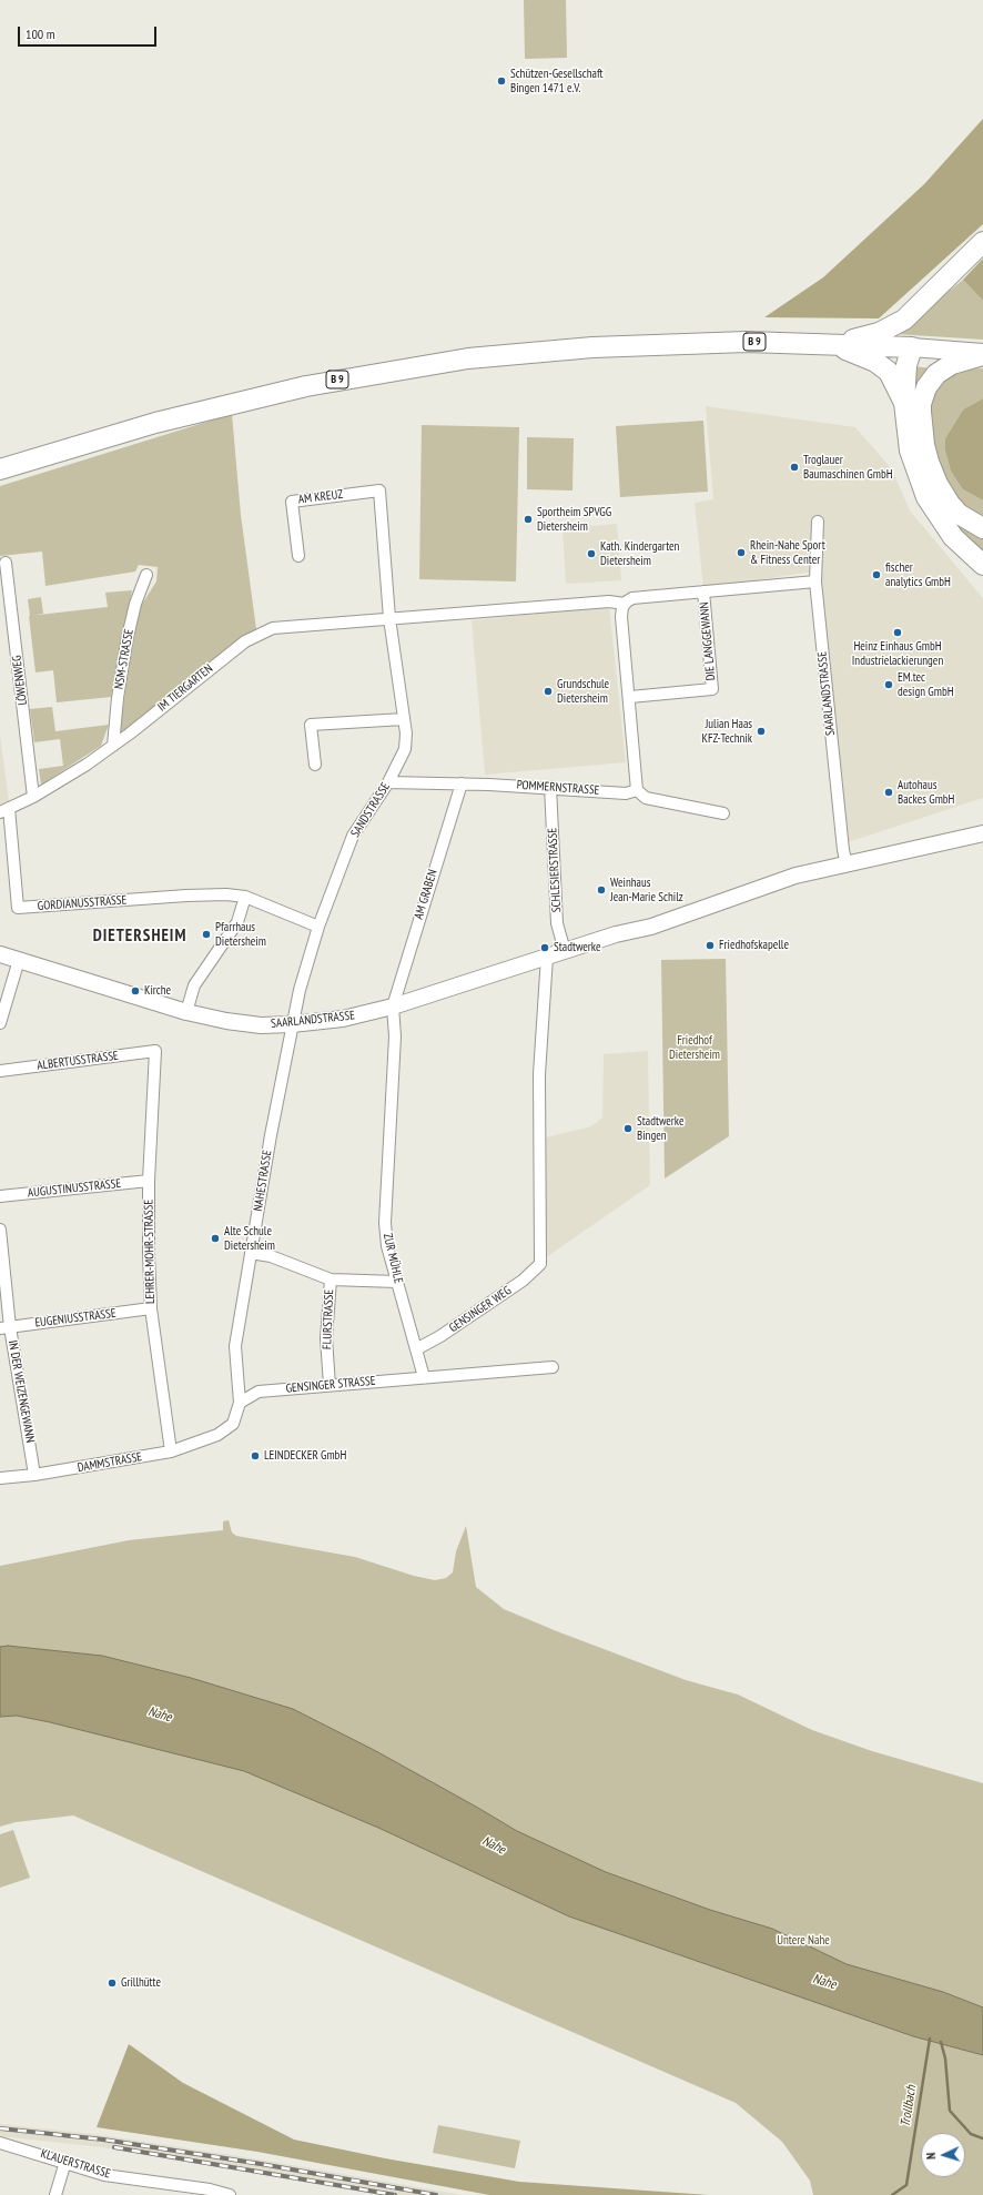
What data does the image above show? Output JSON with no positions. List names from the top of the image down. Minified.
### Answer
{"streets":{"highway":["B 9"],"main road":["SAARLANDSTRASSE"],"street":["AM KREUZ","DIE LANGGEWANN","NSM-STRASSE","LÖWENWEG","IM TIERGARTEN","POMMERNSTRASSE","SANDSTRASSE","SCHLESIERSTRASSE","AM GRABEN","GORDIANUSSTRASSE","ALBERTUSSTRASSE","NAHESTRASSE","AUGUSTINUSSTRASSE","LEHRER-MOHR-STRASSE","ZUR MÜHLE","GENSINGER WEG","EUGENIUSSTRASSE","FLURSTRASSE","GENSINGER STRASSE","IN DER WEIZENGEWANN","DAMMSTRASSE","KLAUERSTRASSE"]},"crossings":[["AM KREUZ","SANDSTRASSE"],["DIE LANGGEWANN","SAARLANDSTRASSE"],["NSM-STRASSE","IM TIERGARTEN"],["LÖWENWEG","IM TIERGARTEN"],["IM TIERGARTEN","SANDSTRASSE"],["IM TIERGARTEN","GORDIANUSSTRASSE"],["SAARLANDSTRASSE","SANDSTRASSE"],["SAARLANDSTRASSE","SCHLESIERSTRASSE"],["SAARLANDSTRASSE","AM GRABEN"],["SAARLANDSTRASSE","NAHESTRASSE"],["SAARLANDSTRASSE","ZUR MÜHLE"],["SAARLANDSTRASSE","GENSINGER WEG"],["POMMERNSTRASSE","SANDSTRASSE"],["POMMERNSTRASSE","SCHLESIERSTRASSE"],["POMMERNSTRASSE","AM GRABEN"],["SANDSTRASSE","GORDIANUSSTRASSE"],["SANDSTRASSE","NAHESTRASSE"],["AM GRABEN","ZUR MÜHLE"],["ALBERTUSSTRASSE","LEHRER-MOHR-STRASSE"],["NAHESTRASSE","FLURSTRASSE"],["NAHESTRASSE","GENSINGER STRASSE"],["NAHESTRASSE","DAMMSTRASSE"],["AUGUSTINUSSTRASSE","LEHRER-MOHR-STRASSE"],["LEHRER-MOHR-STRASSE","EUGENIUSSTRASSE"],["LEHRER-MOHR-STRASSE","DAMMSTRASSE"],["ZUR MÜHLE","GENSINGER WEG"],["ZUR MÜHLE","FLURSTRASSE"],["ZUR MÜHLE","GENSINGER STRASSE"],["EUGENIUSSTRASSE","IN DER WEIZENGEWANN"],["FLURSTRASSE","GENSINGER STRASSE"],["IN DER WEIZENGEWANN","DAMMSTRASSE"]],"districts":["DIETERSHEIM"],"water":["Nahe","Trollbach"],"parks":["Friedhof Dietersheim","Untere Nahe"],"places":["Schützen-Gesellschaft Bingen 1471 e.V.","Troglauer Baumaschinen GmbH","Sportheim SPVGG Dietersheim","Rhein-Nahe Sport & Fitness Center","Kath. Kindergarten Dietersheim","fischer analytics GmbH","Heinz Einhaus GmbH Industrielackierungen","EM.tec design GmbH","Grundschule Dietersheim","Julian Haas KFZ-Technik","Autohaus Backes GmbH","Weinhaus Jean-Marie Schilz","Pfarrhaus Dietersheim","Friedhofskapelle","Stadtwerke","Kirche","Stadtwerke Bingen","Alte Schule Dietersheim","LEINDECKER GmbH","Grillhütte"],"scale_bar":"100 m","north":"left"}
